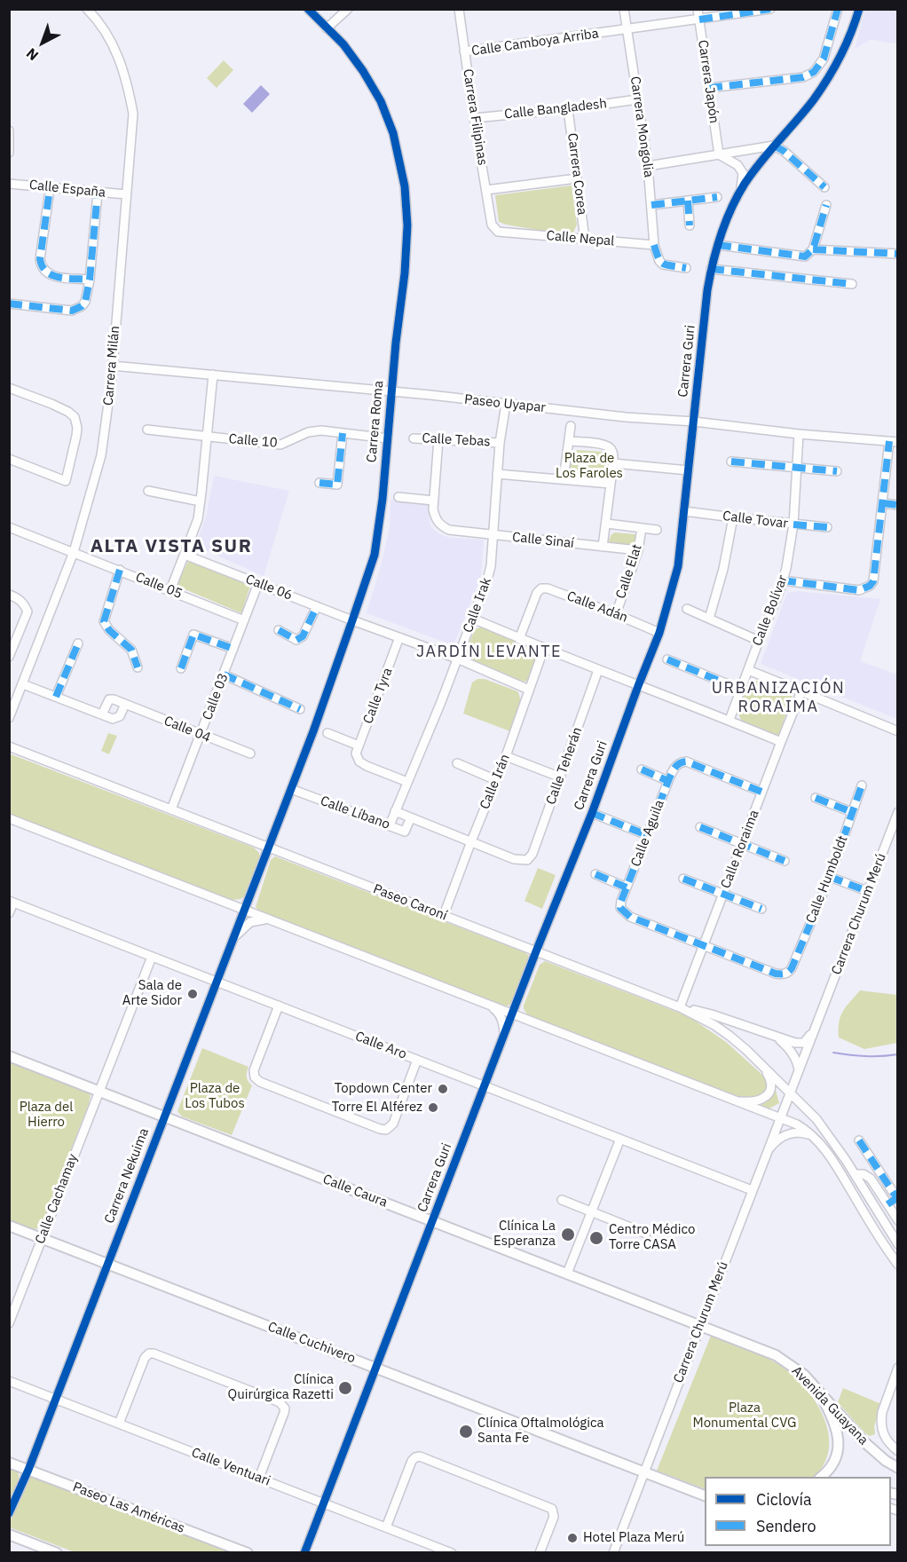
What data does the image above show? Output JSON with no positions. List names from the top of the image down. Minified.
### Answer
{"streets":{"main road":["Calle Caura","Calle Cuchivero","Avenida Guayana","Paseo Las Américas"],"street":["Calle Camboya Arriba","Carrera Japón","Calle Bangladesh","Carrera Filipinas","Carrera Mongolia","Carrera Corea","Calle España","Calle Nepal","Carrera Guri","Carrera Milán","Paseo Uyapar","Carrera Roma","Calle Tebas","Calle 10","Calle Tovar","Calle Sinaí","Calle Elat","Calle 05","Calle 06","Calle Irak","Calle Adán","Calle Bolívar","Calle Tyra","Calle 03","Calle 04","Calle Teherán","Calle Irán","Calle Líbano","Calle Aguila","Calle Roraima","Calle Humboldt","Paseo Caroní","Carrera Churum Merú","Calle Aro","Carrera Nekuima","Calle Cachamay","Calle Ventuari"]},"crossings":[["Calle Camboya Arriba","Carrera Japón"],["Calle Camboya Arriba","Carrera Filipinas"],["Calle Camboya Arriba","Carrera Mongolia"],["Calle Bangladesh","Carrera Filipinas"],["Calle Bangladesh","Carrera Mongolia"],["Calle Bangladesh","Carrera Corea"],["Carrera Filipinas","Calle Nepal"],["Carrera Mongolia","Calle Nepal"],["Carrera Corea","Calle Nepal"],["Calle España","Carrera Milán"],["Carrera Guri","Paseo Uyapar"],["Carrera Guri","Calle Tovar"],["Carrera Guri","Calle Adán"],["Carrera Guri","Paseo Caroní"],["Carrera Guri","Calle Aro"],["Carrera Guri","Calle Caura"],["Carrera Guri","Calle Cuchivero"],["Carrera Guri","Calle Ventuari"],["Carrera Milán","Paseo Uyapar"],["Carrera Milán","Calle 05"],["Paseo Uyapar","Carrera Roma"],["Paseo Uyapar","Calle Irak"],["Paseo Uyapar","Calle Bolívar"],["Carrera Roma","Calle 10"],["Carrera Roma","Calle 06"],["Carrera Roma","Calle Líbano"],["Carrera Roma","Paseo Caroní"],["Carrera Roma","Carrera Nekuima"],["Calle Tebas","Calle Irak"],["Calle Tovar","Calle Bolívar"],["Calle Sinaí","Calle Elat"],["Calle Sinaí","Calle Irak"],["Calle Elat","Calle Adán"],["Calle 05","Calle 03"],["Calle 06","Calle Irak"],["Calle 06","Calle Tyra"],["Calle 06","Calle 03"],["Calle 06","Calle Irán"],["Calle Irak","Calle Líbano"],["Calle 03","Calle 04"],["Calle 03","Paseo Caroní"],["Calle Teherán","Calle Líbano"],["Calle Irán","Calle Líbano"],["Calle Irán","Paseo Caroní"],["Calle Aguila","Calle Roraima"],["Calle Aguila","Calle Humboldt"],["Calle Roraima","Calle Humboldt"],["Calle Roraima","Paseo Caroní"],["Paseo Caroní","Carrera Churum Merú"],["Paseo Caroní","Carrera Nekuima"],["Carrera Churum Merú","Calle Aro"],["Carrera Churum Merú","Calle Caura"],["Carrera Churum Merú","Calle Cuchivero"],["Carrera Churum Merú","Avenida Guayana"],["Calle Aro","Carrera Nekuima"],["Calle Aro","Calle Cachamay"],["Carrera Nekuima","Calle Caura"],["Carrera Nekuima","Calle Cuchivero"],["Carrera Nekuima","Calle Ventuari"],["Carrera Nekuima","Paseo Las Américas"],["Calle Caura","Calle Cachamay"],["Calle Caura","Avenida Guayana"],["Calle Cachamay","Calle Cuchivero"]],"districts":["ALTA VISTA SUR","JARDÍN LEVANTE","URBANIZACIÓN RORAIMA"],"parks":["Plaza de Los Faroles","Plaza de Los Tubos","Plaza del Hierro","Plaza Monumental CVG"],"places":["Sala de Arte Sidor","Topdown Center","Torre El Alférez","Clínica La Esperanza","Centro Médico Torre CASA","Clínica Quirúrgica Razetti","Clínica Oftalmológica Santa Fe","Hotel Plaza Merú"],"legend":["Ciclovía","Sendero"],"north":"bottom left"}
